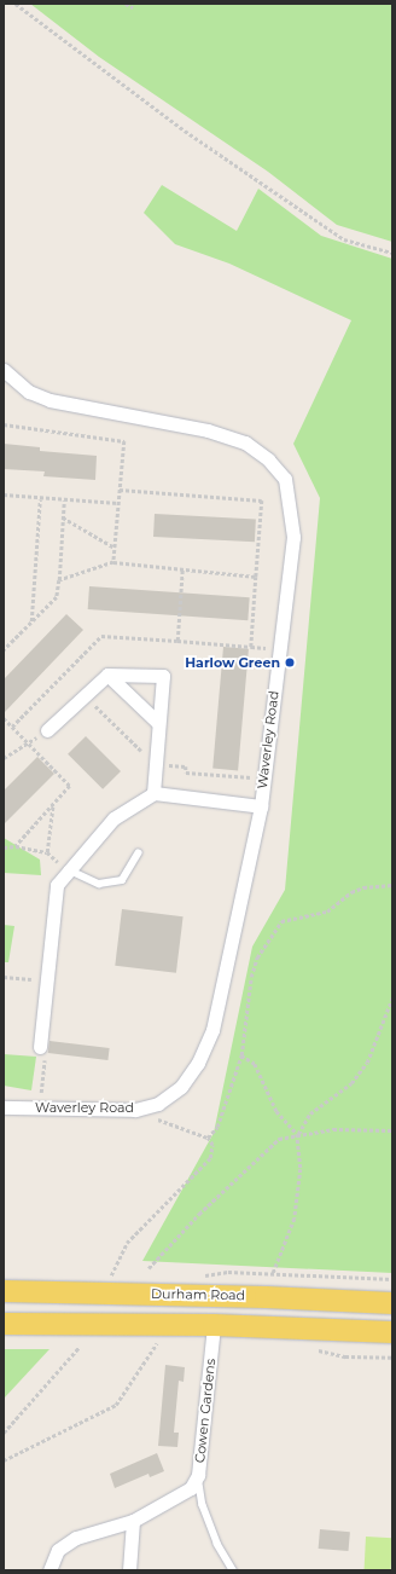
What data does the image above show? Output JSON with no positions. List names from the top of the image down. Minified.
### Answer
{"streets":{"main road":["Durham Road"],"street":["Waverley Road","Cowen Gardens"]},"places":["Harlow Green"]}
